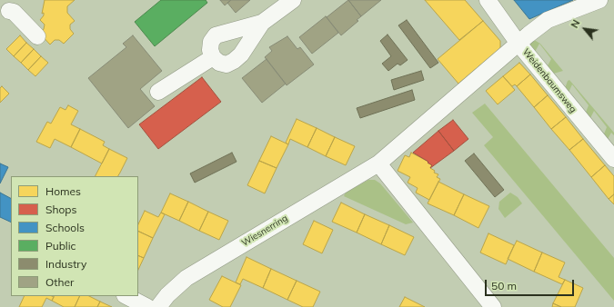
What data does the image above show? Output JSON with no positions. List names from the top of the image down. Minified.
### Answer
{"streets":{"street":["Weidenbaumsweg","Wiesnerring"]},"crossings":[["Weidenbaumsweg","Wiesnerring"]],"legend":["Homes","Shops","Schools","Public","Industry","Other"],"scale_bar":"50 m","north":"top left"}
